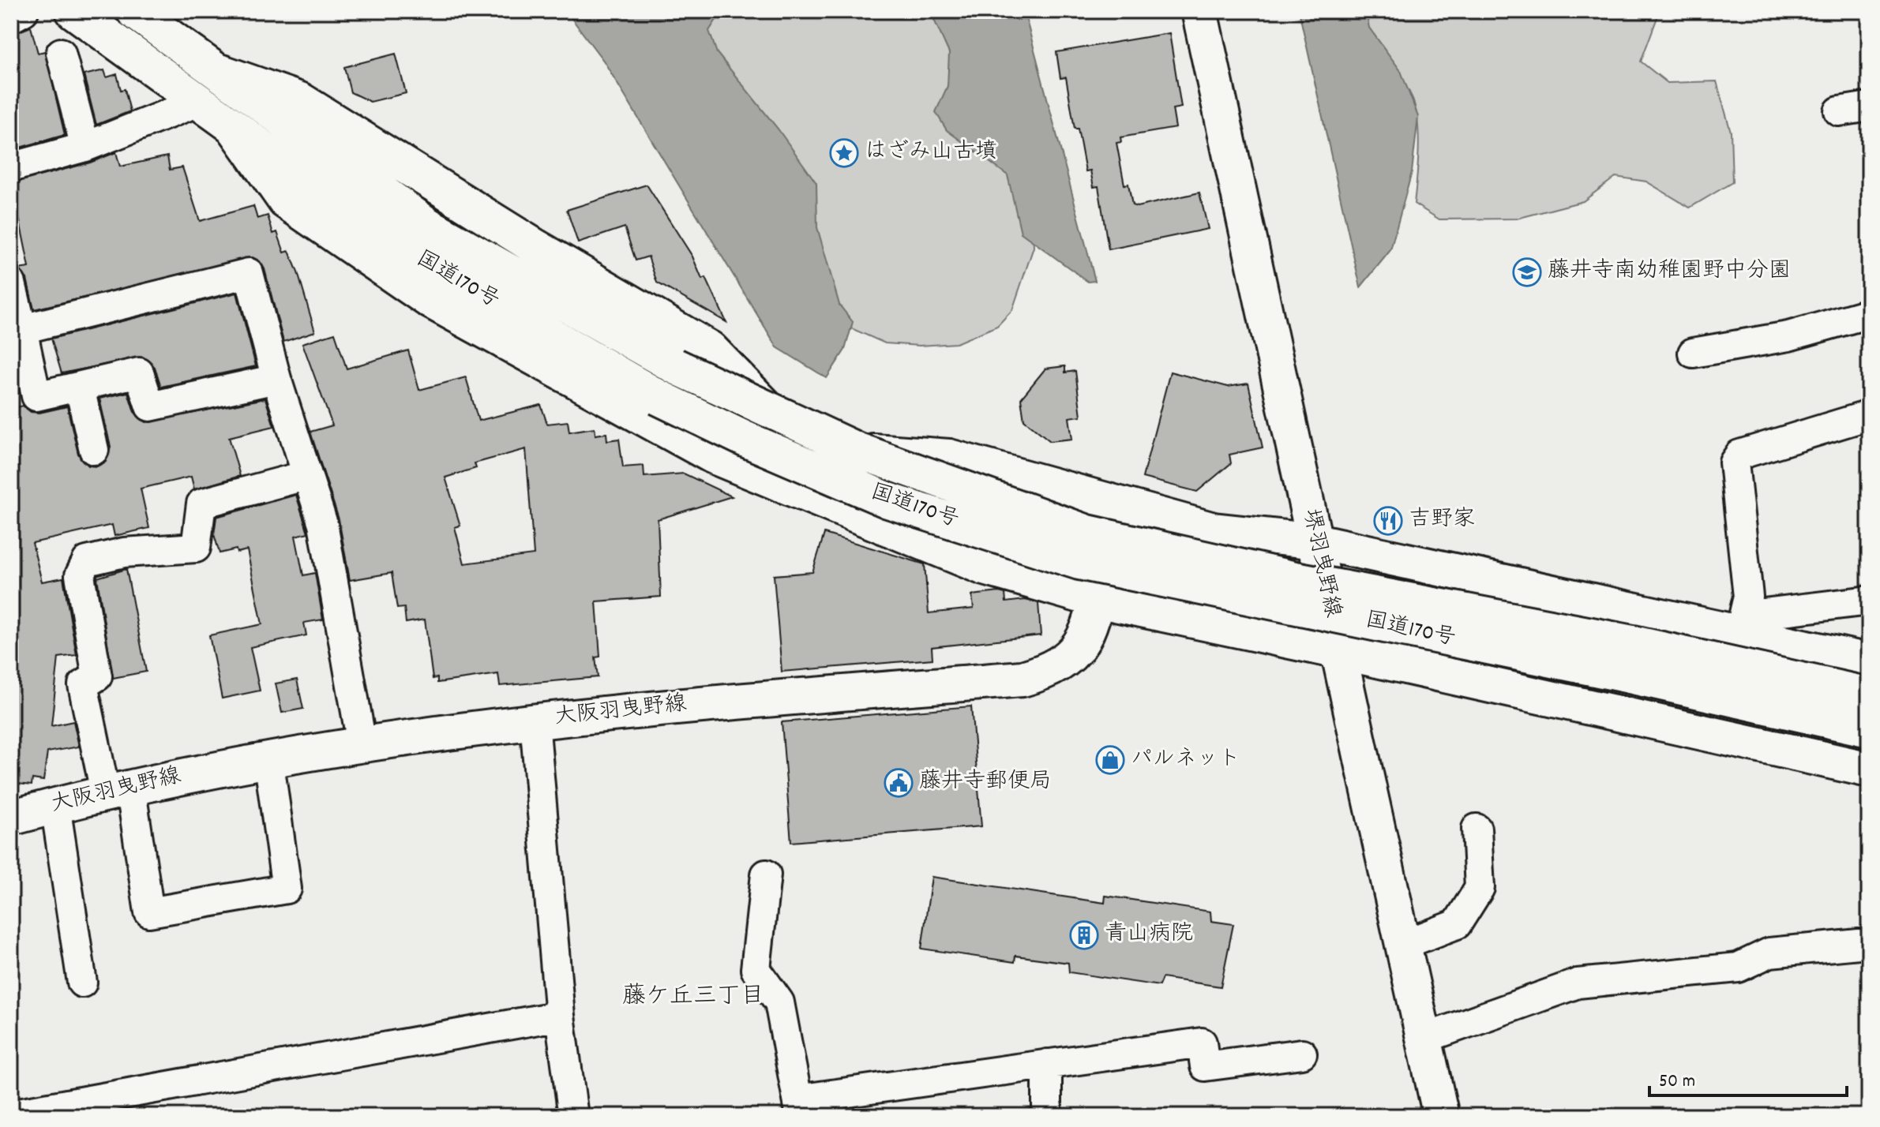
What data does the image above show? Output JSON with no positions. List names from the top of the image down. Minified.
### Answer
{"streets":{"main road":["国道170号","堺羽曳野線","大阪羽曳野線"]},"districts":["藤ケ丘三丁目"],"places":{"place":["はざみ山古墳"],"school or university":["藤井寺南幼稚園野中分園"],"restaurant":["吉野家"],"shop":["パルネット"],"public building":["藤井寺郵便局"],"building":["青山病院"]},"scale_bar":"50 m"}
